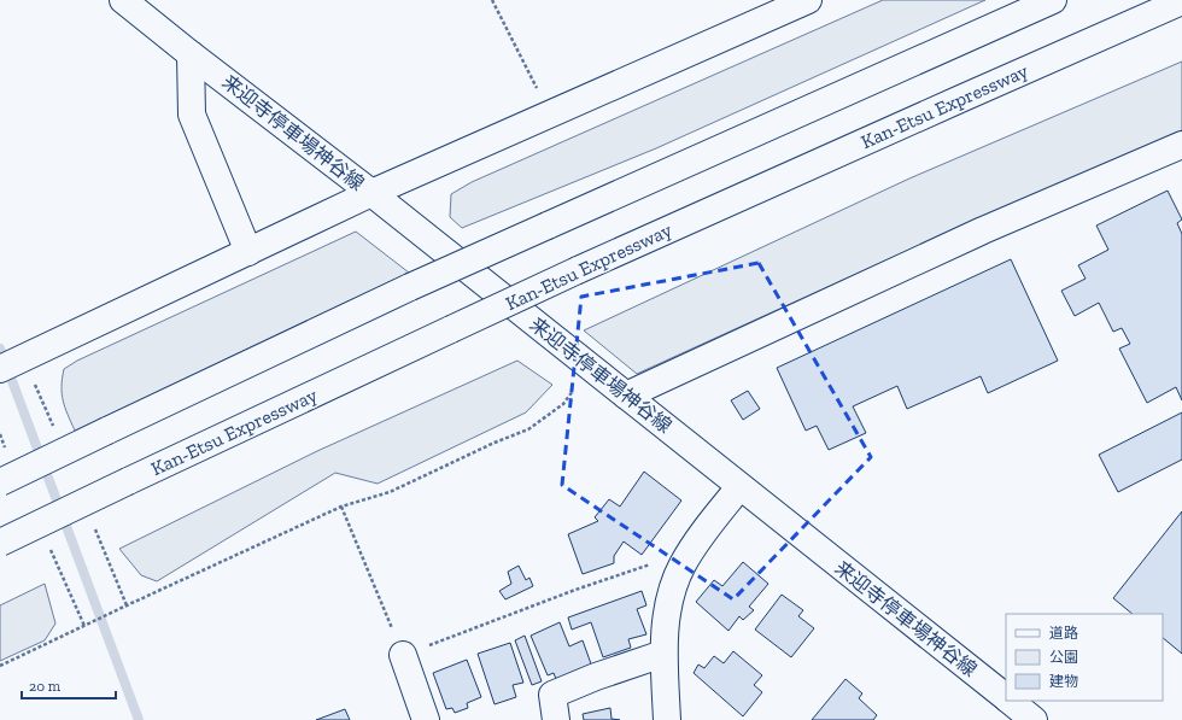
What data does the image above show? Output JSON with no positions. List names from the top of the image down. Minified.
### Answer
{"streets":{"main road":["Kan-Etsu Expressway","来迎寺停車場神谷線"]},"legend":["道路","公園","建物"],"scale_bar":"20 m"}
